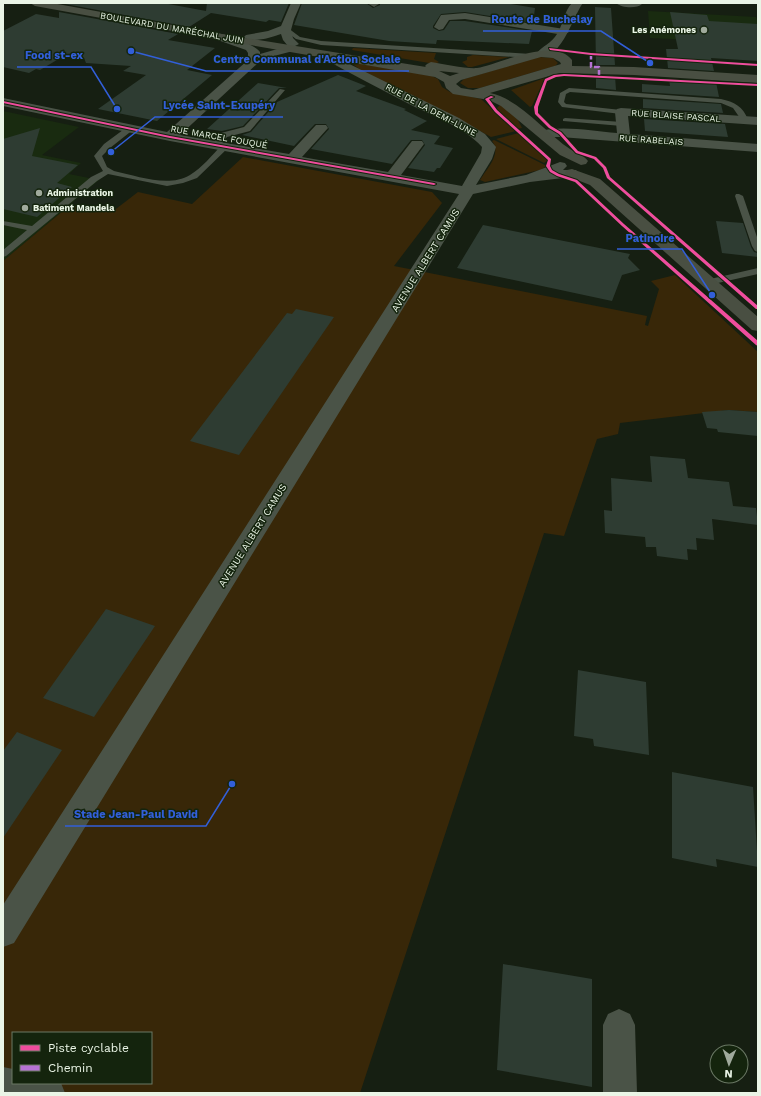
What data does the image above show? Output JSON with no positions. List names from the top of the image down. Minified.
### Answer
{"streets":{"main road":["BOULEVARD DU MARÉCHAL JUIN"],"street":["RUE DE LA DEMI-LUNE","RUE BLAISE PASCAL","RUE MARCEL FOUQUÉ","RUE RABELAIS","AVENUE ALBERT CAMUS"]},"crossings":[["BOULEVARD DU MARÉCHAL JUIN","RUE DE LA DEMI-LUNE"],["RUE DE LA DEMI-LUNE","RUE MARCEL FOUQUÉ"],["RUE DE LA DEMI-LUNE","AVENUE ALBERT CAMUS"],["RUE BLAISE PASCAL","RUE RABELAIS"],["RUE MARCEL FOUQUÉ","AVENUE ALBERT CAMUS"]],"places":["Les Anémones","Centre Communal d'Action Sociale","Route de Buchelay","Food st-ex","Lycée Saint-Exupéry","Administration","Batiment Mandela","Patinoire","Stade Jean-Paul David"],"legend":["Piste cyclable","Chemin"],"north":"bottom"}
